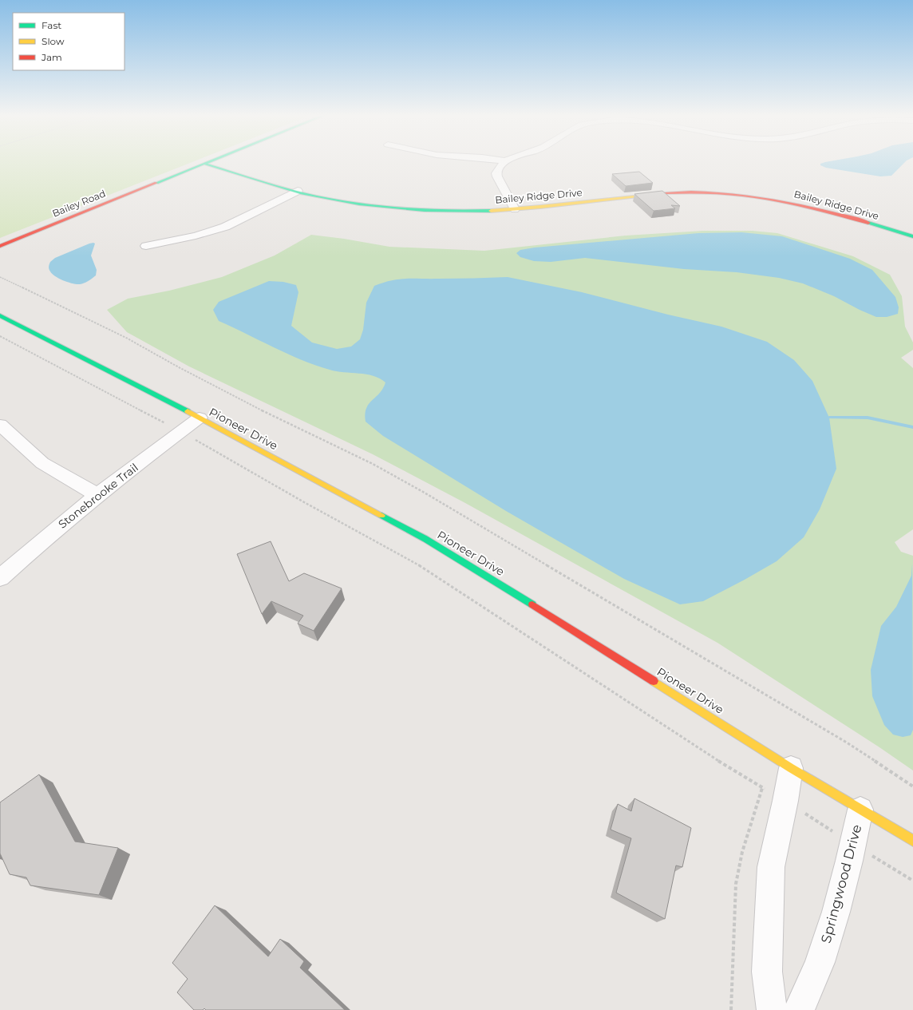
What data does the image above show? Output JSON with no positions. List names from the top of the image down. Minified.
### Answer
{"streets":{"street":["Bailey Ridge Drive","Bailey Road","Pioneer Drive","Stonebrooke Trail","Springwood Drive"]},"crossings":[["Bailey Ridge Drive","Bailey Road"],["Pioneer Drive","Stonebrooke Trail"],["Pioneer Drive","Springwood Drive"]],"legend":["Fast","Slow","Jam"]}
